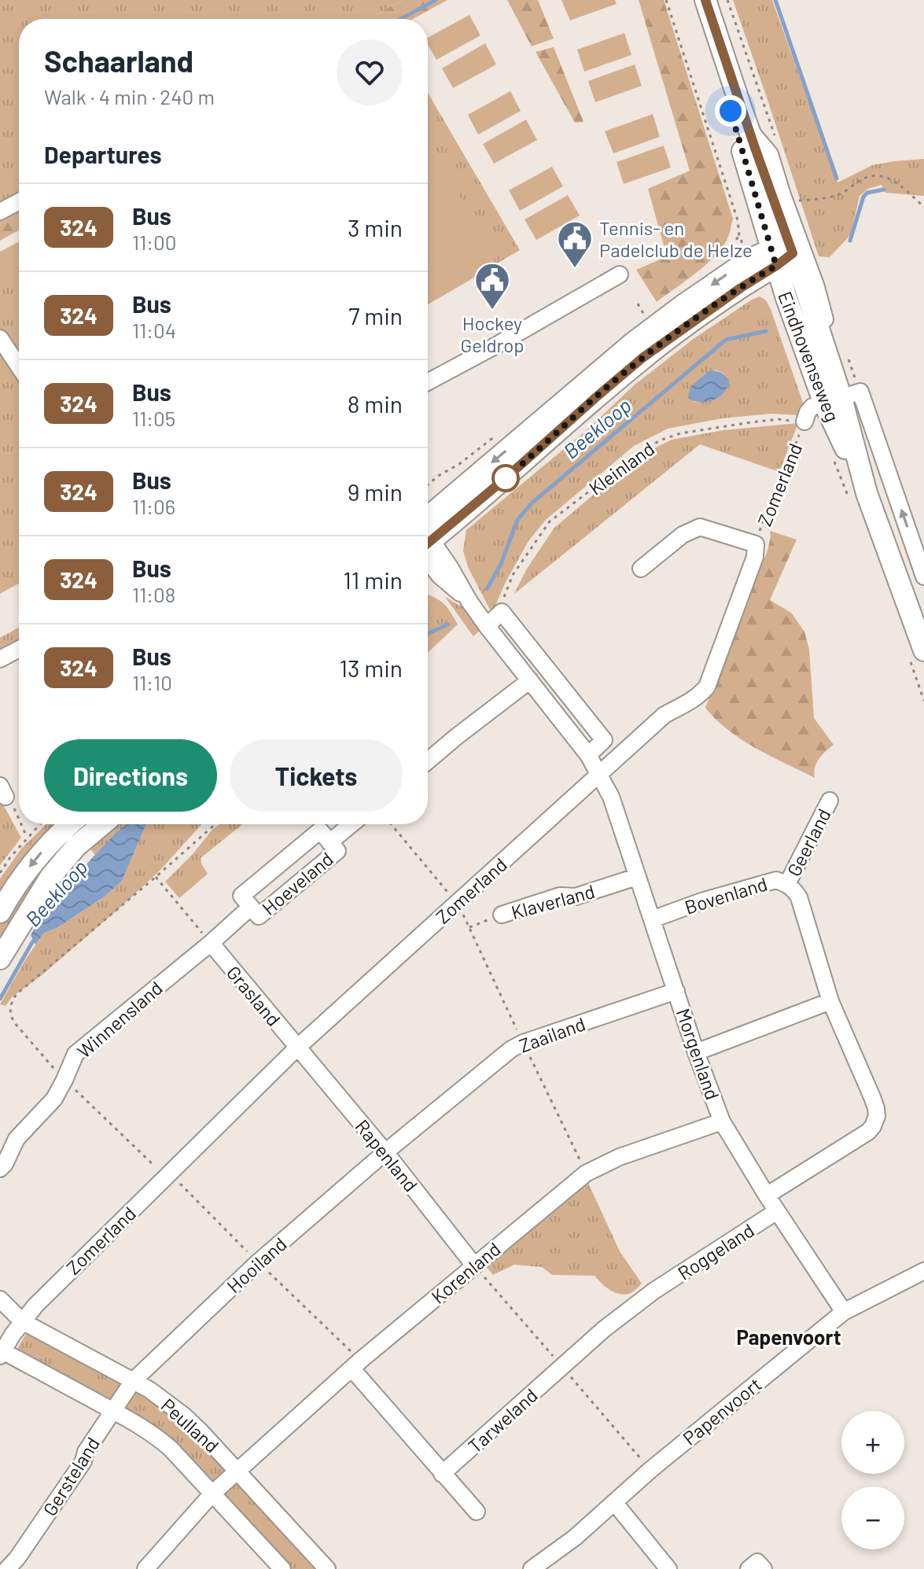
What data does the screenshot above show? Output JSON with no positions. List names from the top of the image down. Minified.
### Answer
{"streets":{"main road":["Eindhovenseweg"],"street":["Zomerland","Geerland","Hoeveland","Bovenland","Klaverland","Grasland","Winnensland","Zaailand","Morgenland","Rapenland","Roggeland","Hooiland","Korenland","Papenvoort","Tarweland","Peulland","Gersteland"],"path":["Kleinland"]},"crossings":[["Eindhovenseweg","Zomerland"],["Kleinland","Zomerland"],["Zomerland","Grasland"],["Zomerland","Morgenland"],["Zomerland","Rapenland"],["Zomerland","Peulland"],["Geerland","Bovenland"],["Hoeveland","Grasland"],["Hoeveland","Winnensland"],["Bovenland","Morgenland"],["Klaverland","Morgenland"],["Grasland","Winnensland"],["Grasland","Rapenland"],["Zaailand","Morgenland"],["Zaailand","Rapenland"],["Zaailand","Hooiland"],["Morgenland","Roggeland"],["Morgenland","Korenland"],["Morgenland","Papenvoort"],["Rapenland","Hooiland"],["Rapenland","Korenland"],["Roggeland","Tarweland"],["Hooiland","Peulland"],["Hooiland","Gersteland"],["Korenland","Peulland"],["Peulland","Gersteland"]],"districts":["Papenvoort"],"water":["Beekloop"],"places":{"public building":["Tennis- en Padelclub de Helze","Hockey Geldrop"]},"lines":["bus line 324"],"page":{"heading":[["Schaarland","Walk · 4 min · 240 m"],"Departures"],"list":[{"mark":"324","name":"Bus","note":"11:00","value":"3 min"},{"mark":"324","name":"Bus","note":"11:04","value":"7 min"},{"mark":"324","name":"Bus","note":"11:05","value":"8 min"},{"mark":"324","name":"Bus","note":"11:06","value":"9 min"},{"mark":"324","name":"Bus","note":"11:08","value":"11 min"},{"mark":"324","name":"Bus","note":"11:10","value":"13 min"}],"buttons":["Directions","Tickets"],"map_buttons":["+","−"]}}
